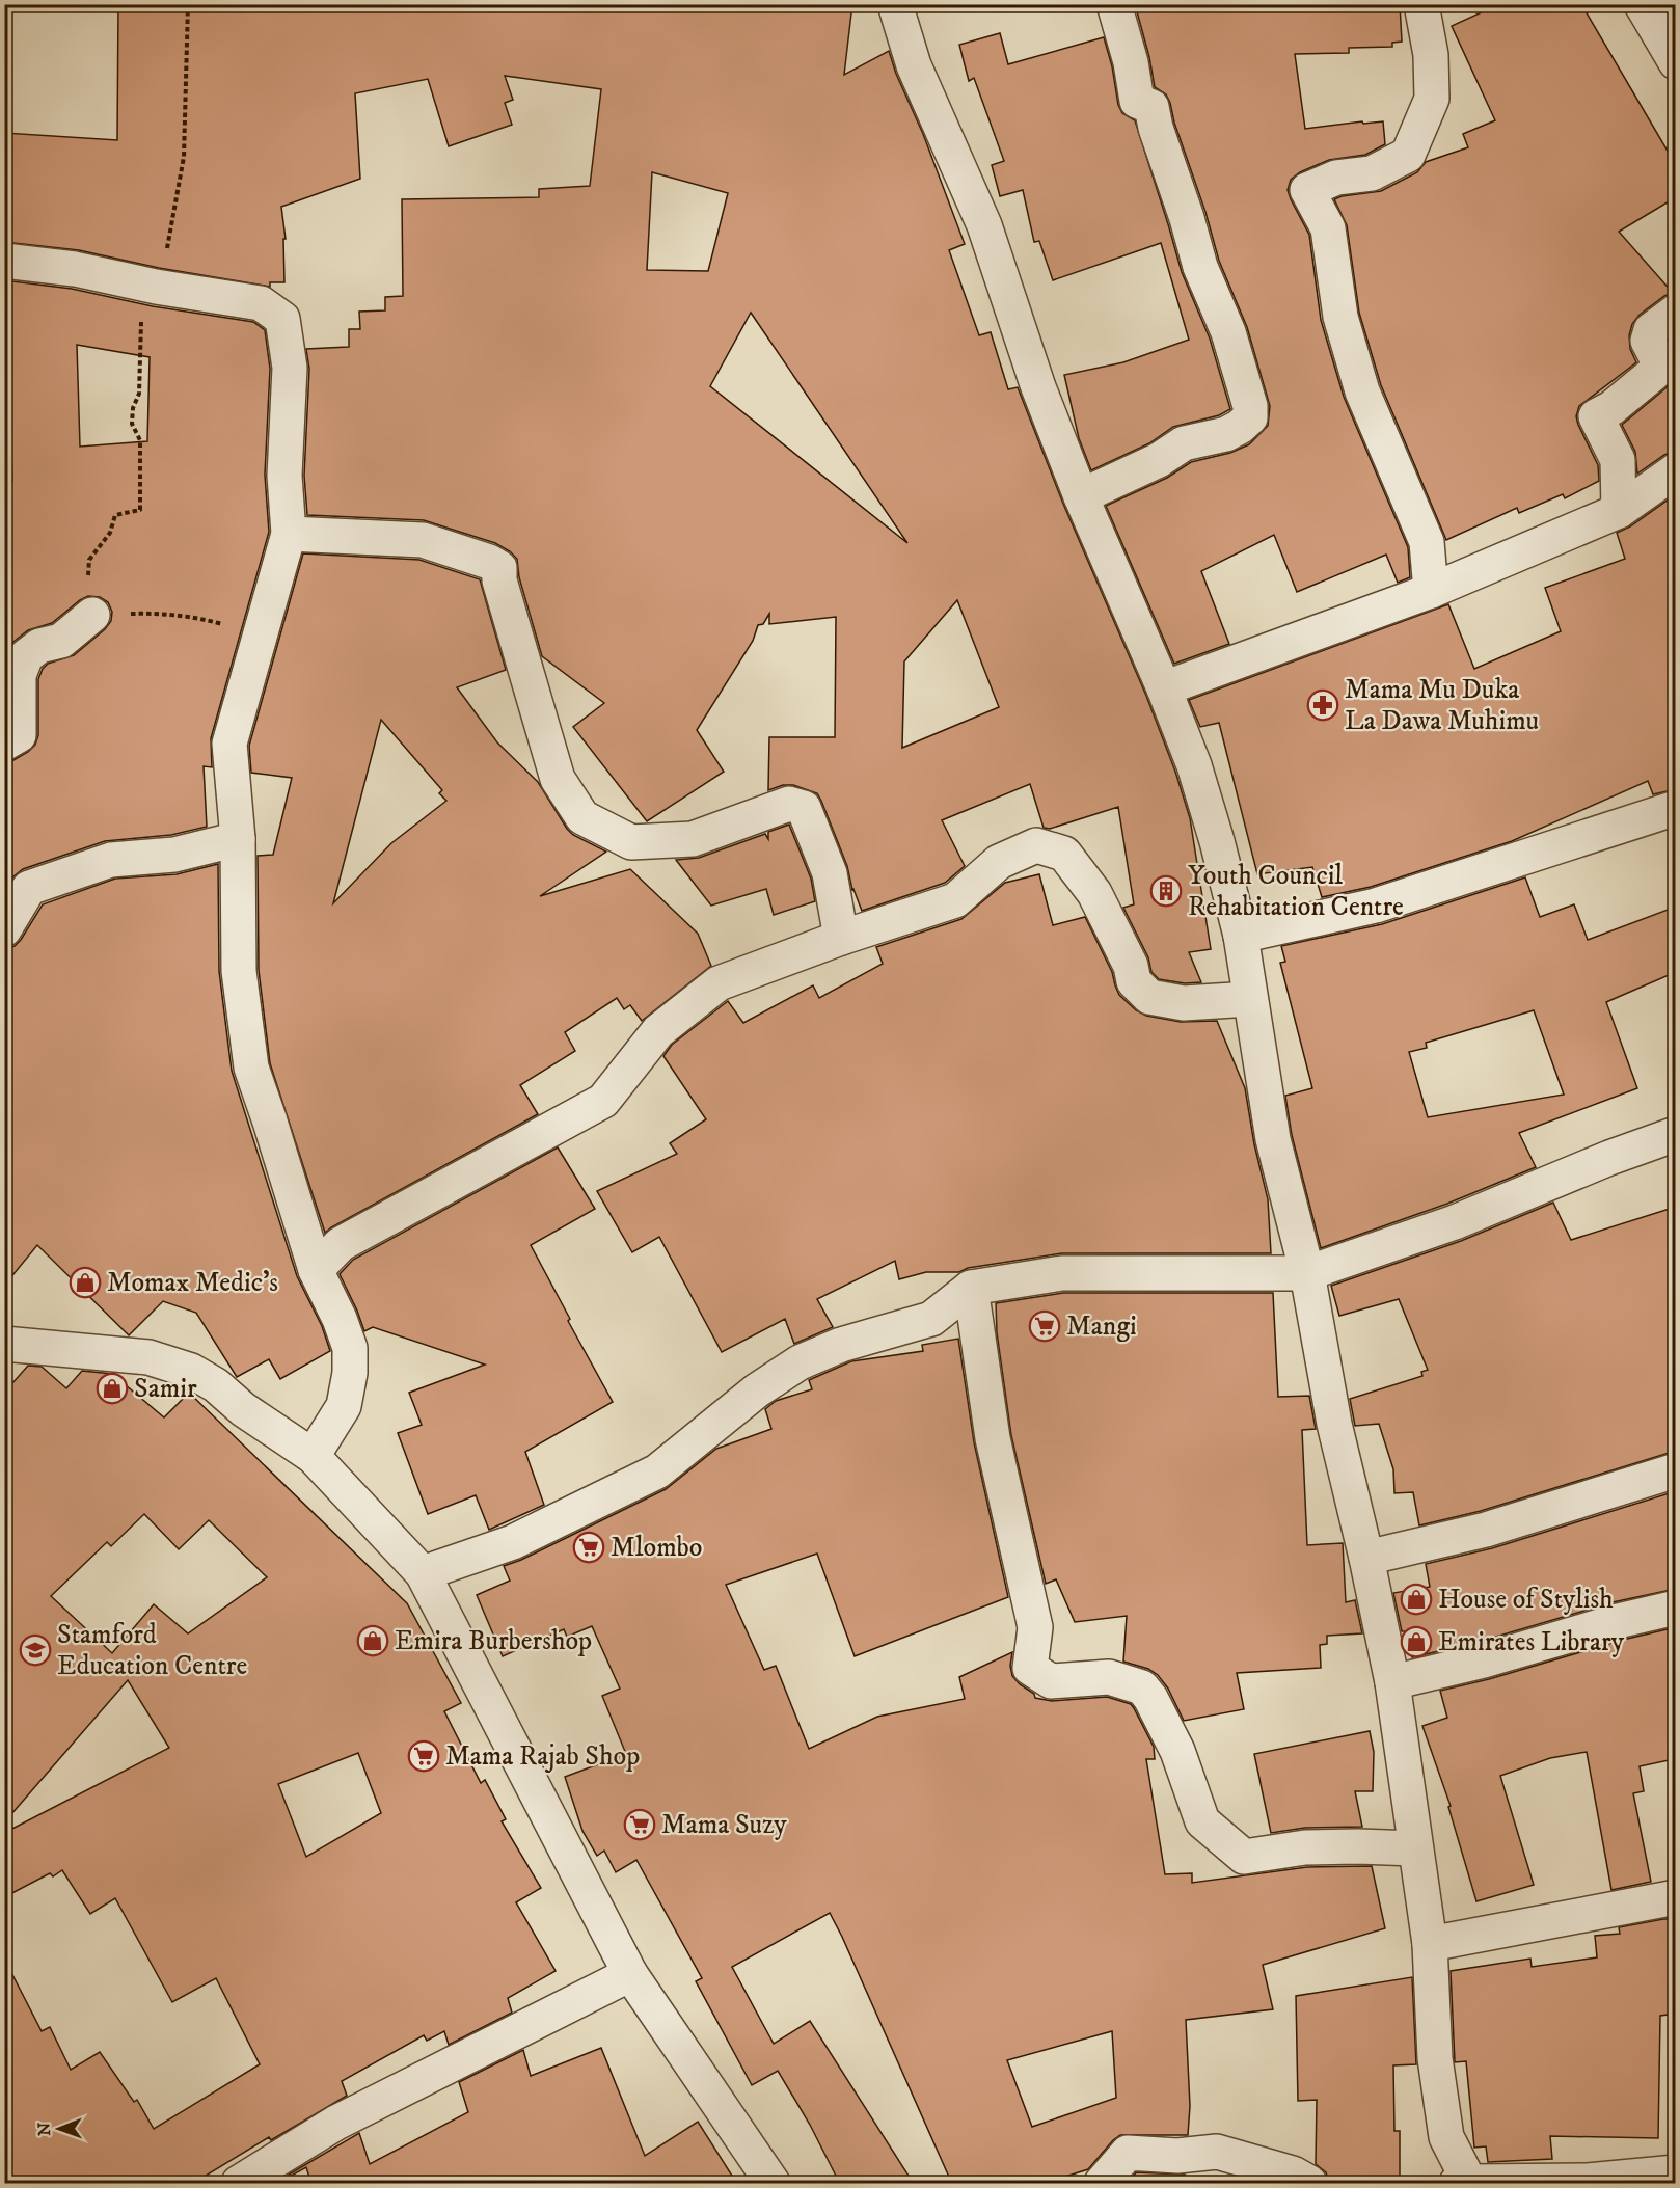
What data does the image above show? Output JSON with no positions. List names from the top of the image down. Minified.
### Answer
{"places":{"pharmacy":["Mama Mu Duka La Dawa Muhimu"],"building":["Youth Council Rehabitation Centre"],"shop":["Momax Medic's","Samir","House of Stylish","Emira Burbershop","Emirates Library"],"supermarket":["Mangi","Mlombo","Mama Rajab Shop","Mama Suzy"],"school or university":["Stamford Education Centre"]},"north":"left"}
